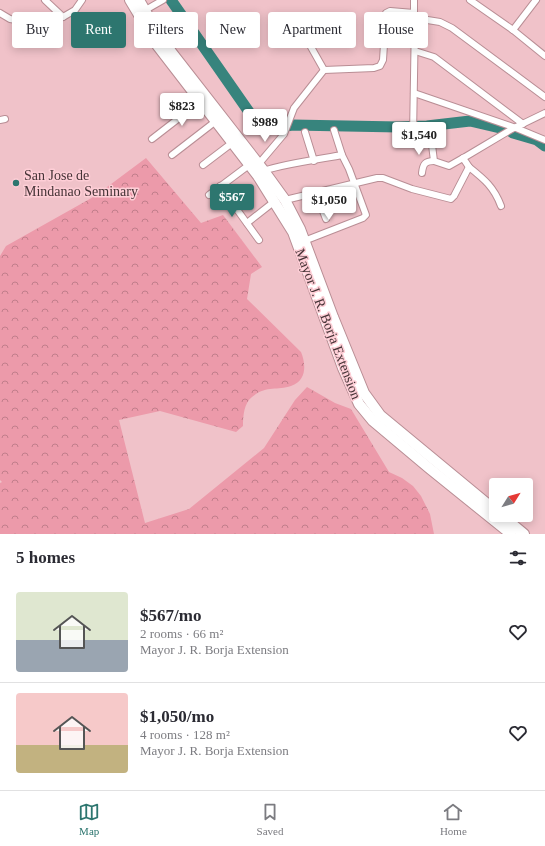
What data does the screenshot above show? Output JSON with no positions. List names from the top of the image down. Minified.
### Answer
{"streets":{"main road":["Mayor J. R. Borja Extension"]},"places":["San Jose de Mindanao Seminary"],"north":"top right","page":{"chip":["Buy","Rent","Filters","New","Apartment","House"],"price":["$823","$989","$1,540","$567","$1,050"],"heading":"5 homes","list":[{"name":"$567/mo","note":"2 rooms · 66 m² · Mayor J. R. Borja Extension"},{"name":"$1,050/mo","note":"4 rooms · 128 m² · Mayor J. R. Borja Extension"}],"tabs":["Map","Saved","Home"]}}
